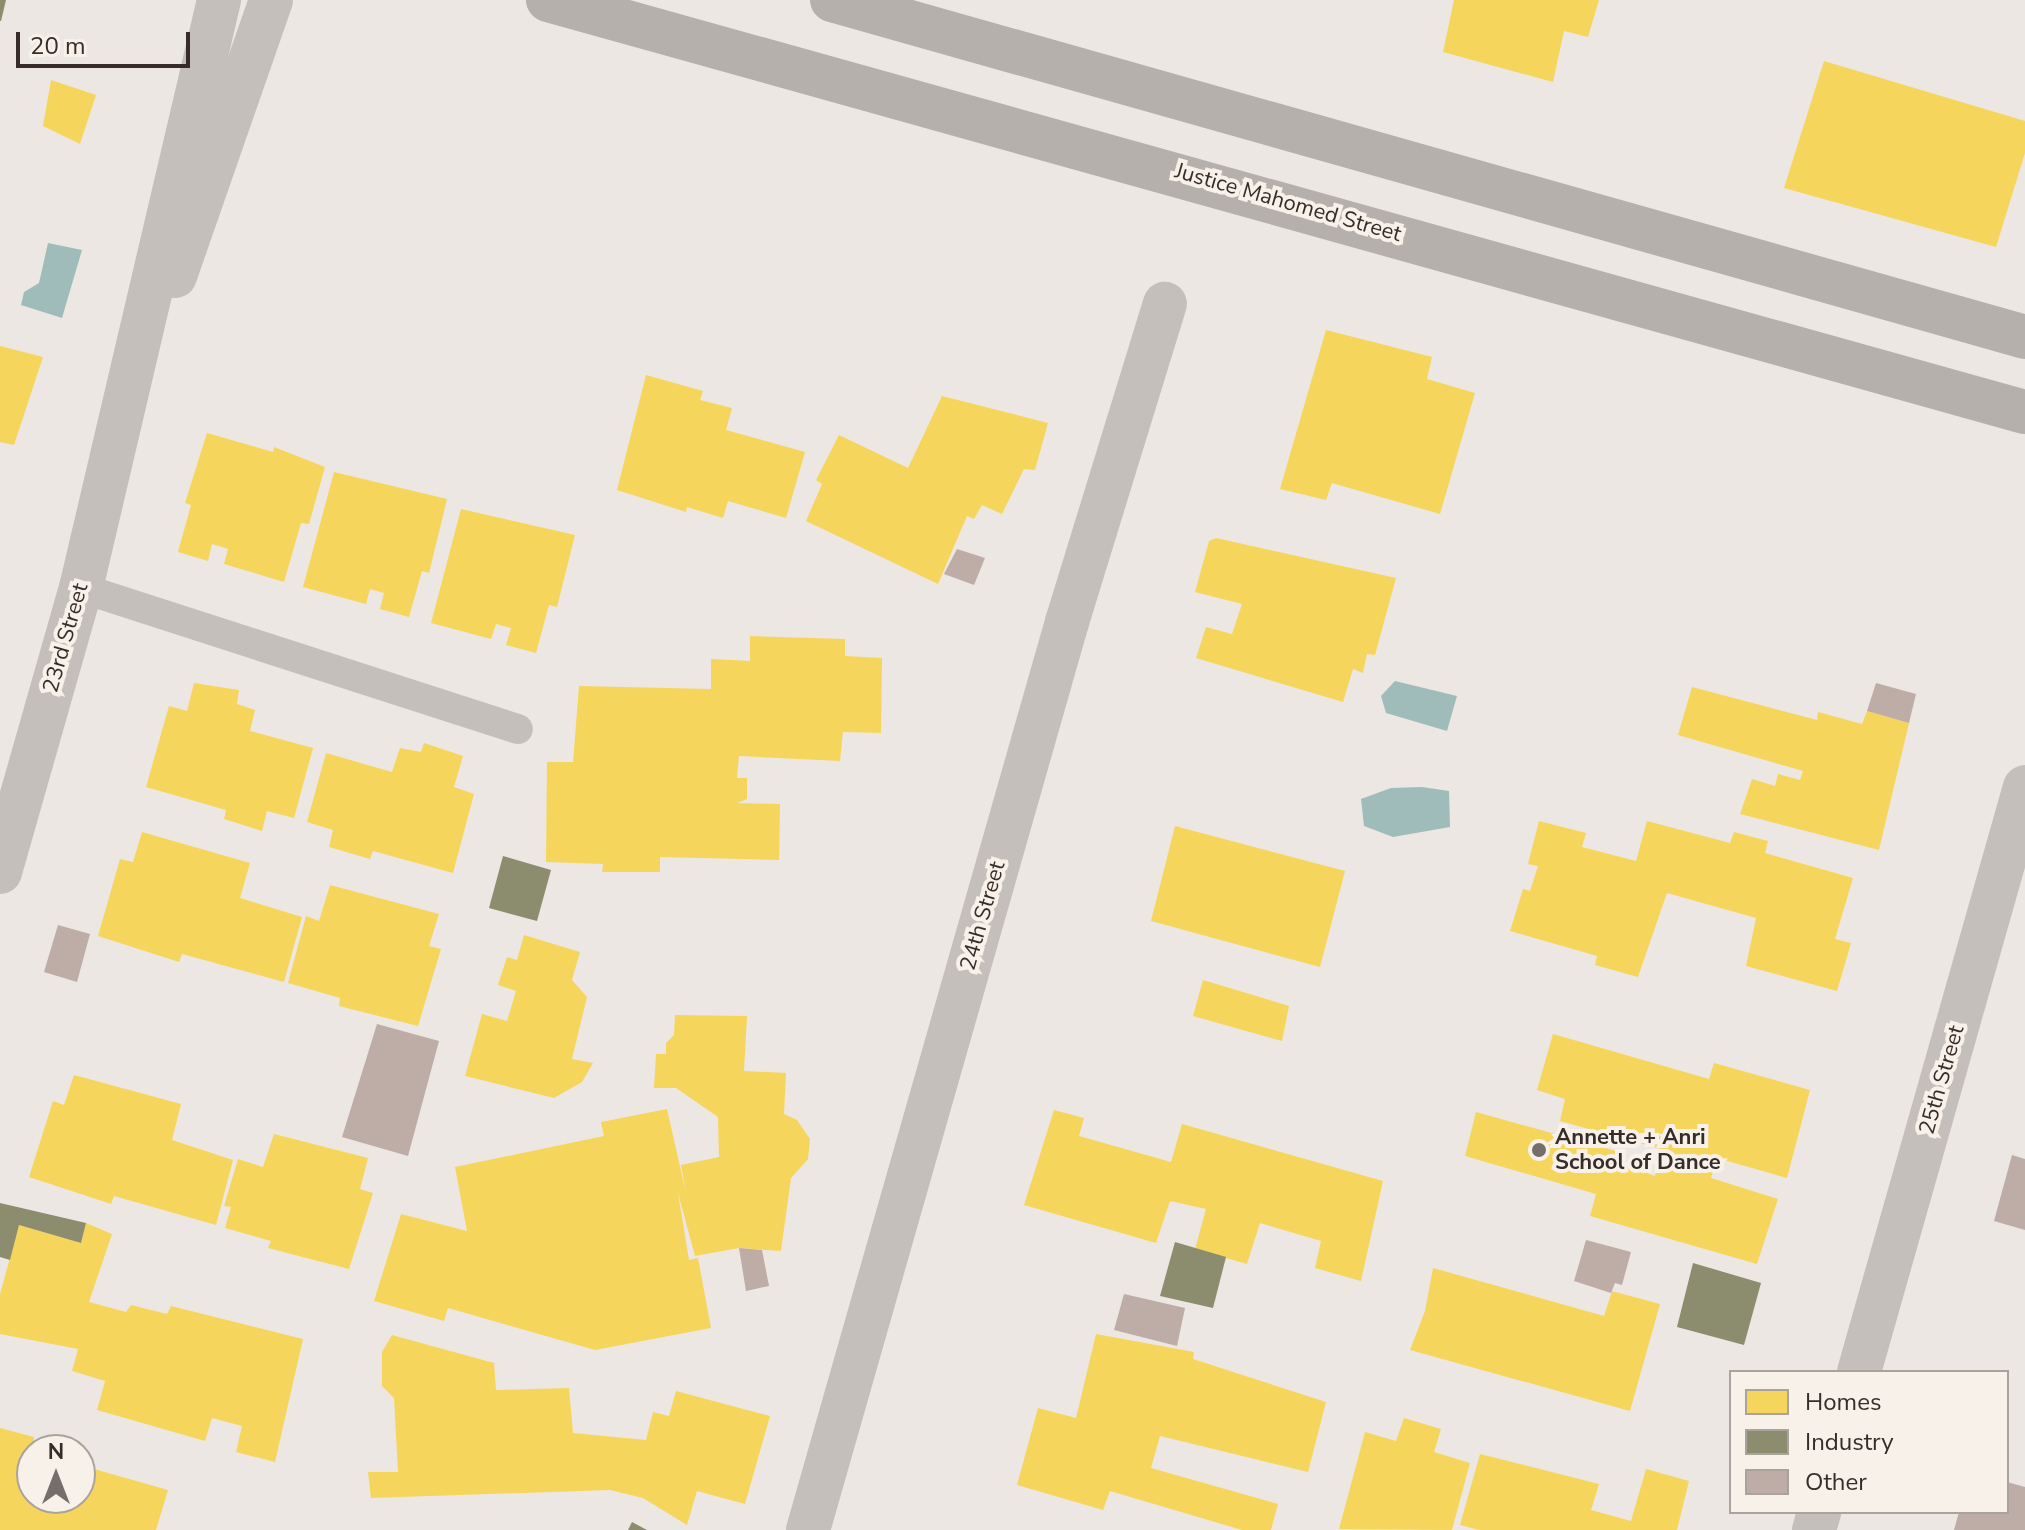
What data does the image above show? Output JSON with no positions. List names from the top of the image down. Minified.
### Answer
{"streets":{"main road":["Justice Mahomed Street"],"street":["23rd Street","24th Street","25th Street"]},"places":["Annette + Anri School of Dance"],"legend":["Homes","Industry","Other"],"scale_bar":"20 m","north":"top"}
